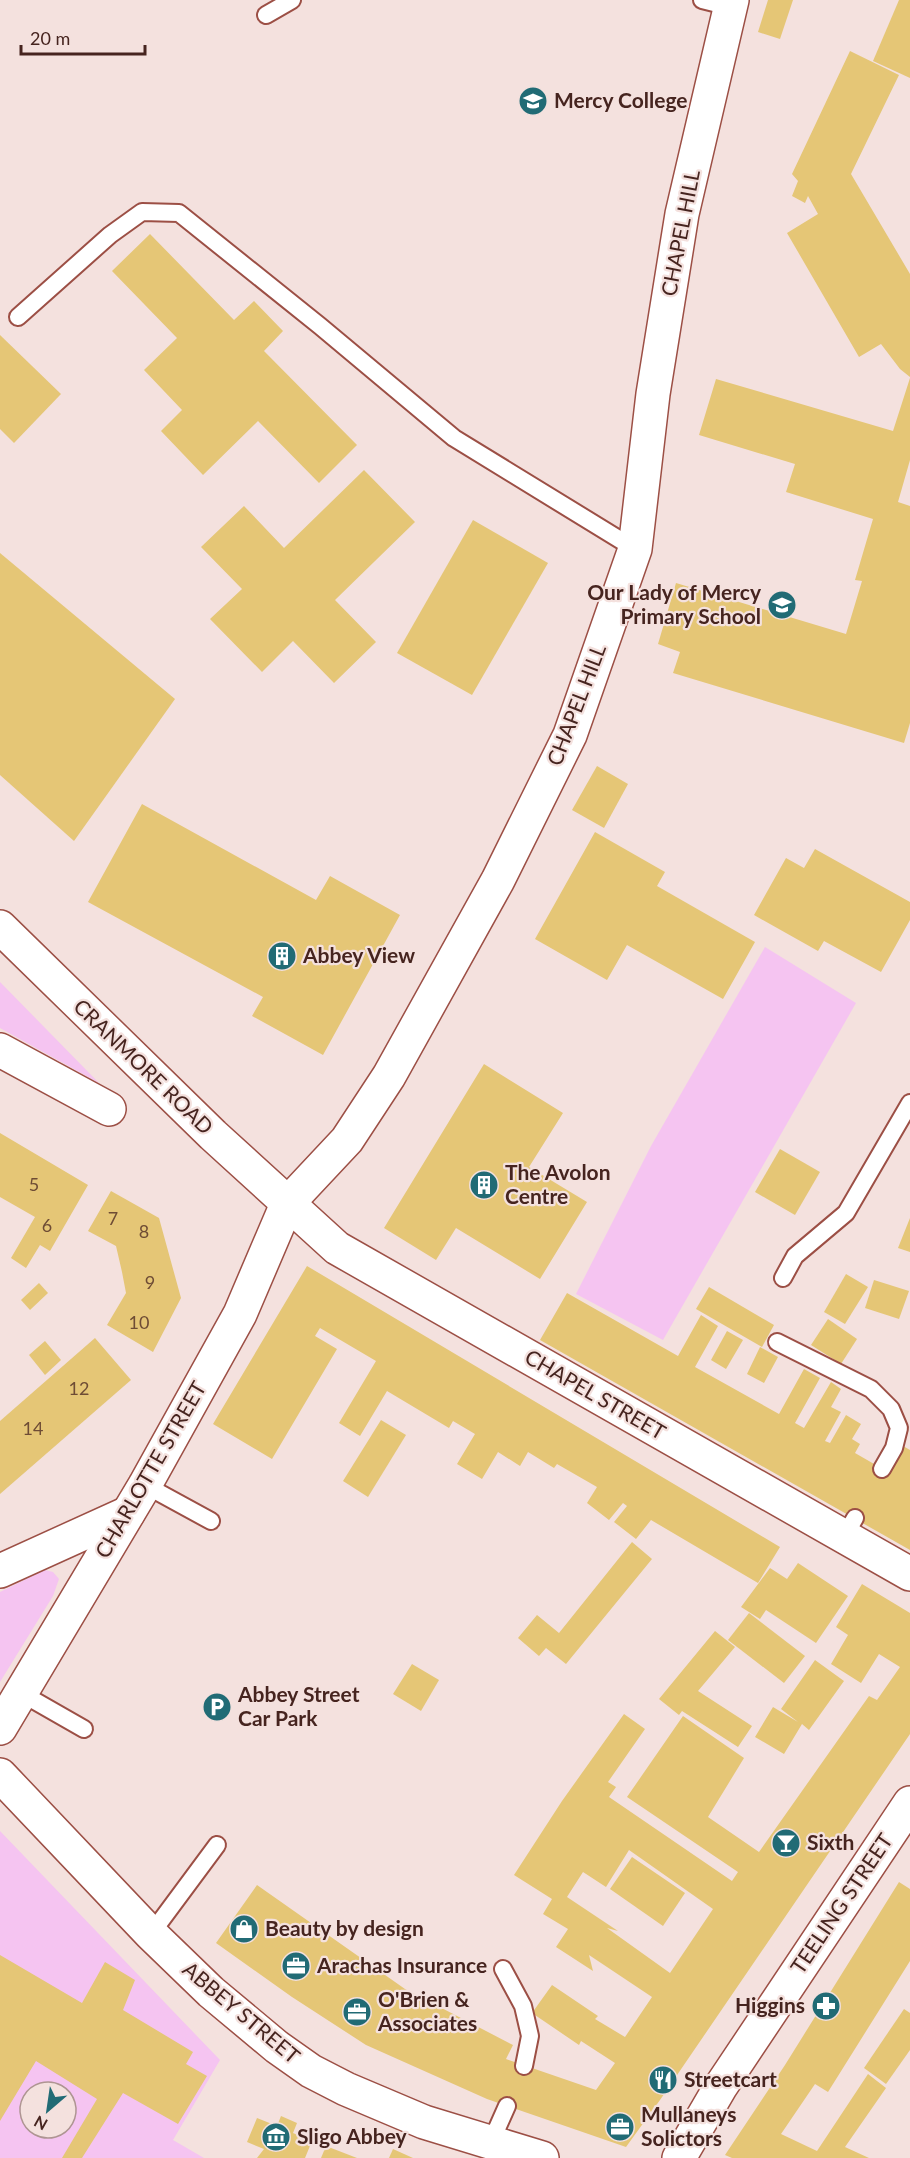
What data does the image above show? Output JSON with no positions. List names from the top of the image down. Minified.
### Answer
{"streets":{"street":["CHAPEL HILL","CRANMORE ROAD","CHAPEL STREET","CHARLOTTE STREET","TEELING STREET","ABBEY STREET"]},"crossings":[["CHAPEL HILL","CRANMORE ROAD"],["CHAPEL HILL","CHAPEL STREET"],["CHAPEL HILL","CHARLOTTE STREET"],["CRANMORE ROAD","CHAPEL STREET"],["CRANMORE ROAD","CHARLOTTE STREET"],["CHAPEL STREET","CHARLOTTE STREET"]],"places":{"school or university":["Mercy College","Our Lady of Mercy Primary School"],"building":["Abbey View","The Avolon Centre"],"parking":["Abbey Street Car Park"],"bar":["Sixth"],"shop":["Beauty by design"],"office":["Arachas Insurance","O'Brien & Associates","Mullaneys Solictors"],"pharmacy":["Higgins"],"restaurant":["Streetcart"],"museum":["Sligo Abbey"]},"house_numbers":["5","7","6","8","9","10","12","14"],"scale_bar":"20 m","north":"bottom left"}
